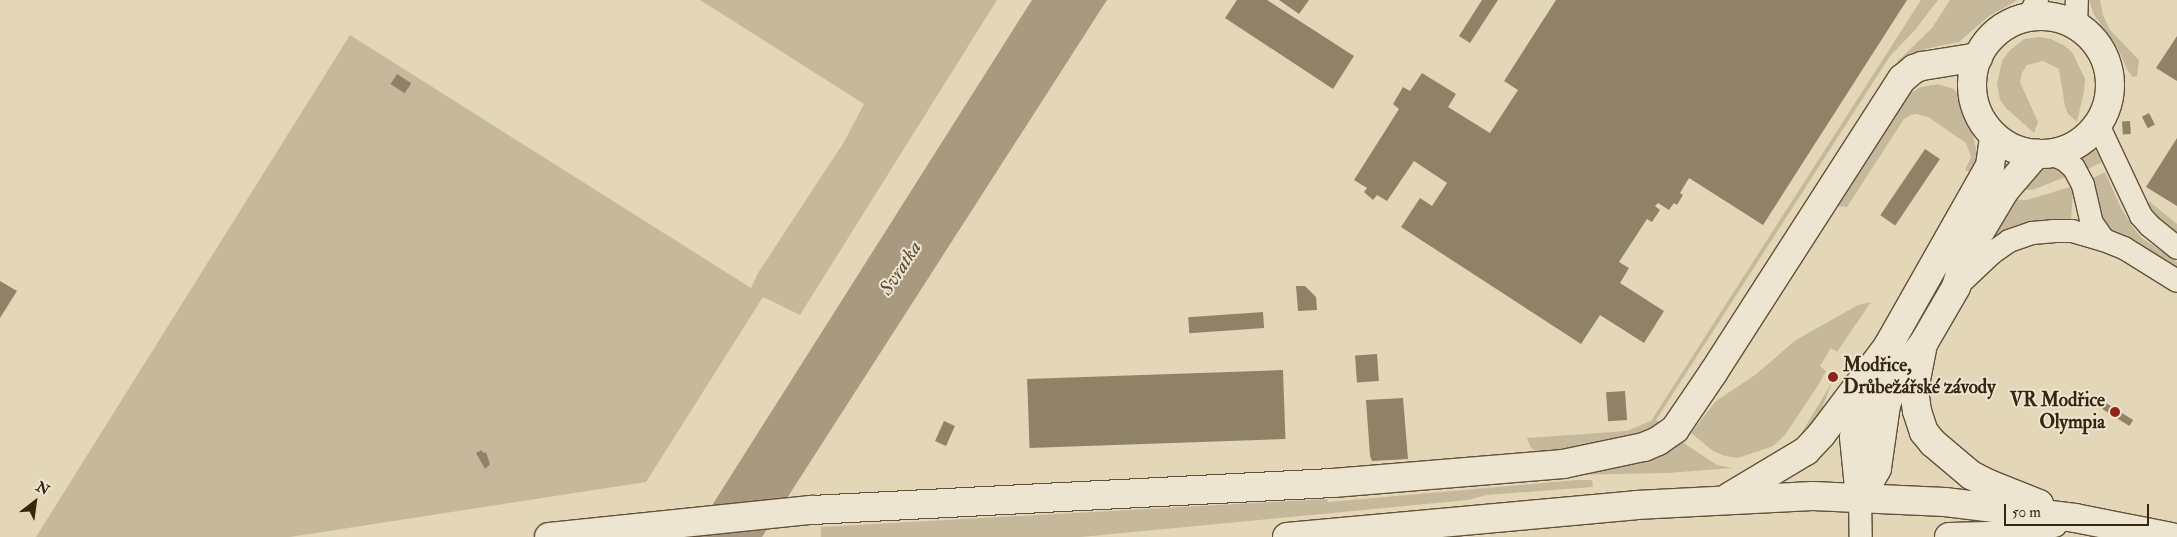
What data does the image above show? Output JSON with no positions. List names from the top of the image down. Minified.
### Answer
{"water":["Svratka"],"places":["Modřice, Drůbežářské závody","VR Modřice Olympia"],"scale_bar":"50 m","north":"top right"}
